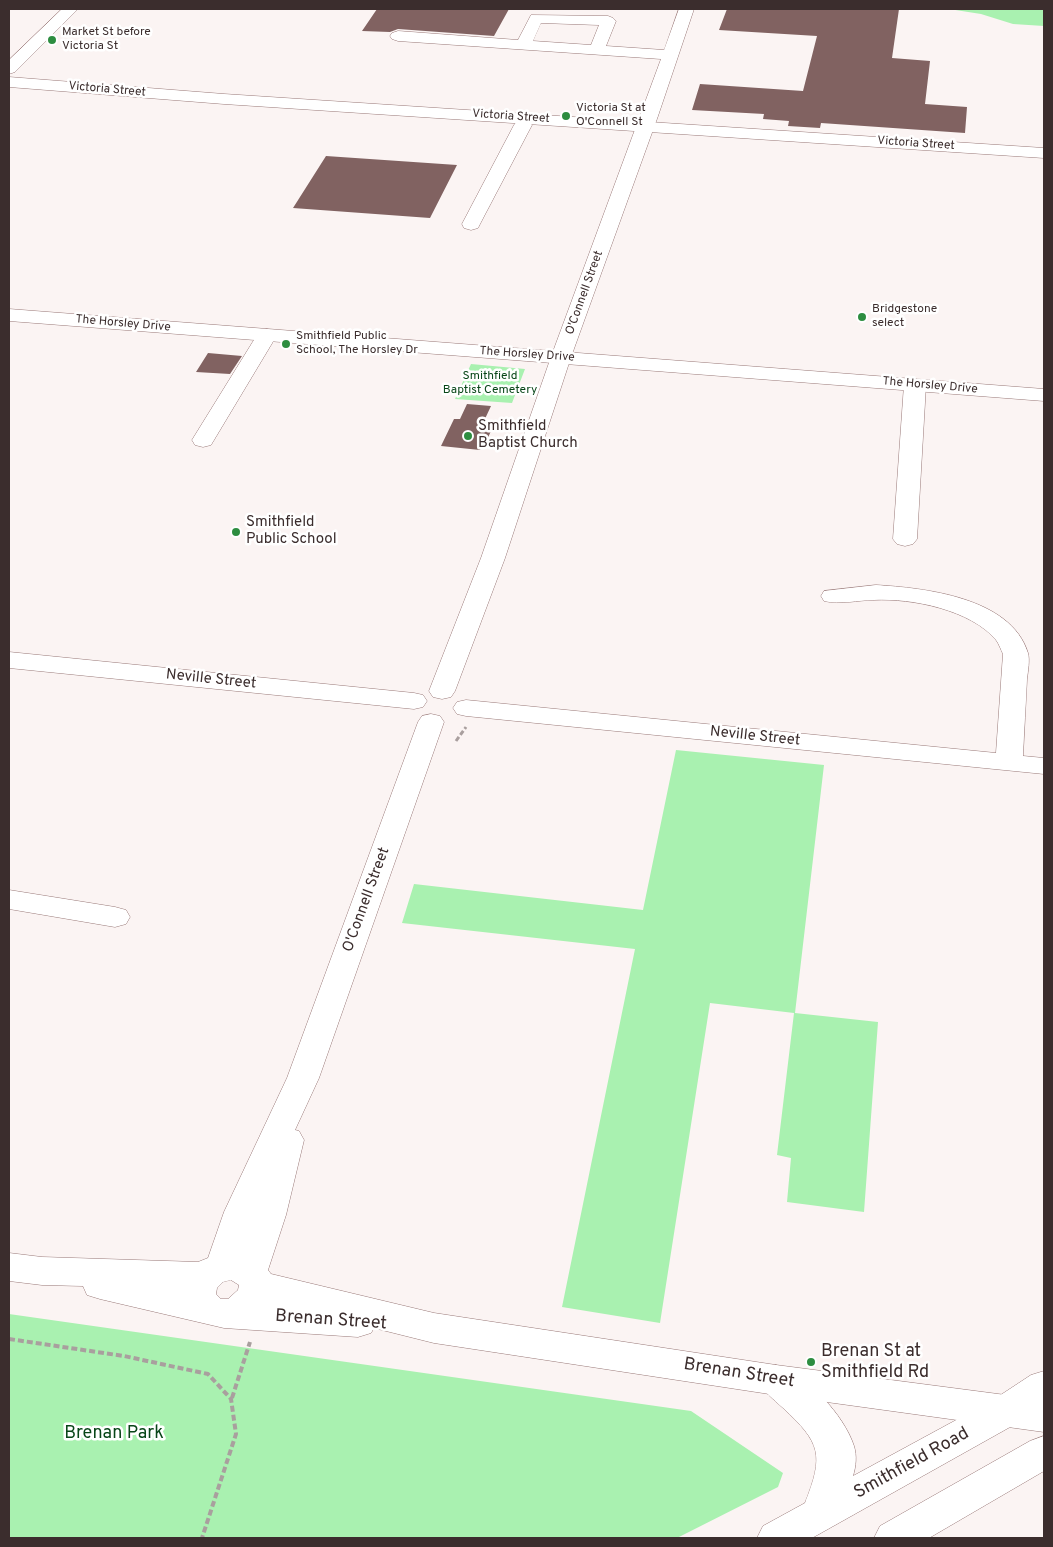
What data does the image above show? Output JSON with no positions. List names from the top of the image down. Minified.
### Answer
{"streets":{"main road":["Victoria Street","O'Connell Street","The Horsley Drive","Neville Street","Brenan Street","Smithfield Road"]},"crossings":[["Victoria Street","O'Connell Street"],["O'Connell Street","The Horsley Drive"],["O'Connell Street","Neville Street"],["O'Connell Street","Brenan Street"],["Brenan Street","Smithfield Road"]],"parks":["Smithfield Baptist Cemetery","Brenan Park"],"places":["Market St before Victoria St","Victoria St at O'Connell St","Bridgestone select","Smithfield Public School, The Horsley Dr","Smithfield Baptist Church","Smithfield Public School","Brenan St at Smithfield Rd"]}
